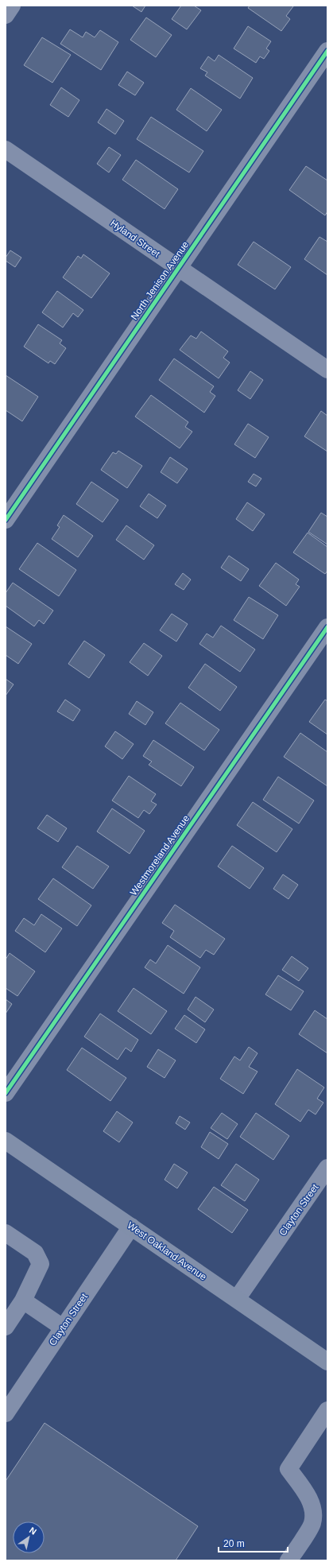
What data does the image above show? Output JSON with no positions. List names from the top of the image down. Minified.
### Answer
{"streets":{"main road":["West Oakland Avenue"],"street":["Hyland Street","North Jenison Avenue","Westmoreland Avenue","Clayton Street"]},"crossings":[["Hyland Street","North Jenison Avenue"],["Clayton Street","West Oakland Avenue"]],"scale_bar":"20 m","north":"top right"}
